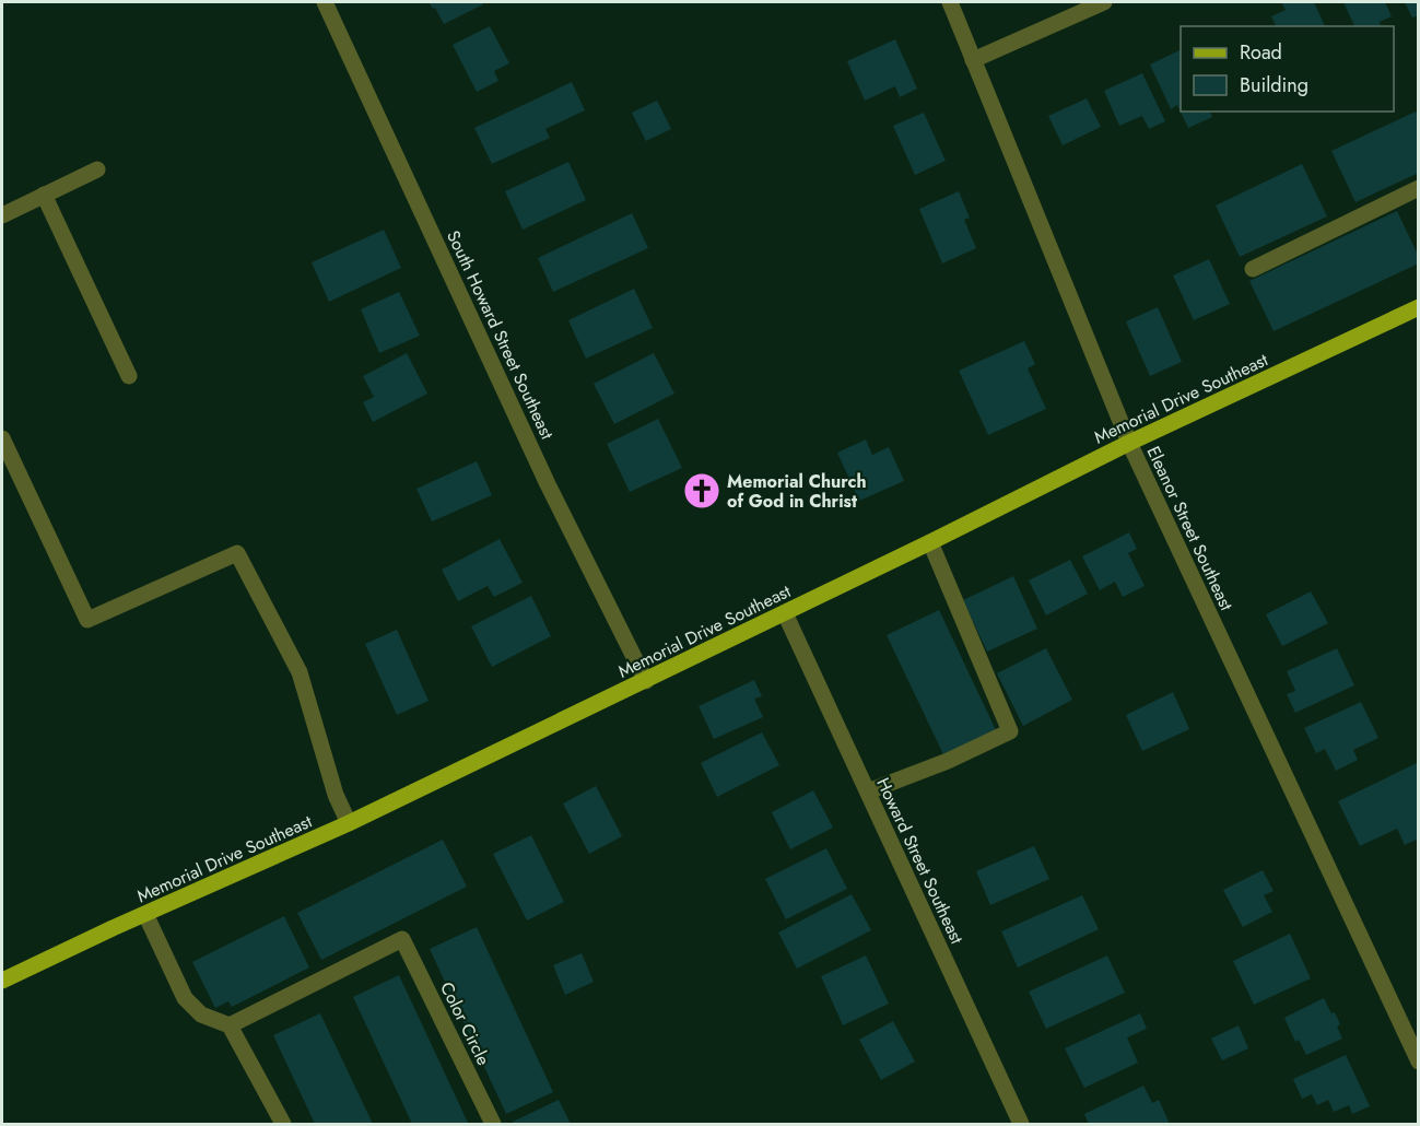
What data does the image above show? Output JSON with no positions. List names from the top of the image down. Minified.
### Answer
{"streets":{"main road":["Memorial Drive Southeast"],"street":["South Howard Street Southeast","Eleanor Street Southeast","Howard Street Southeast","Color Circle"]},"crossings":[["South Howard Street Southeast","Memorial Drive Southeast"],["Memorial Drive Southeast","Eleanor Street Southeast"],["Memorial Drive Southeast","Howard Street Southeast"]],"places":{"church":["Memorial Church of God in Christ"]},"legend":["Road","Building"]}
